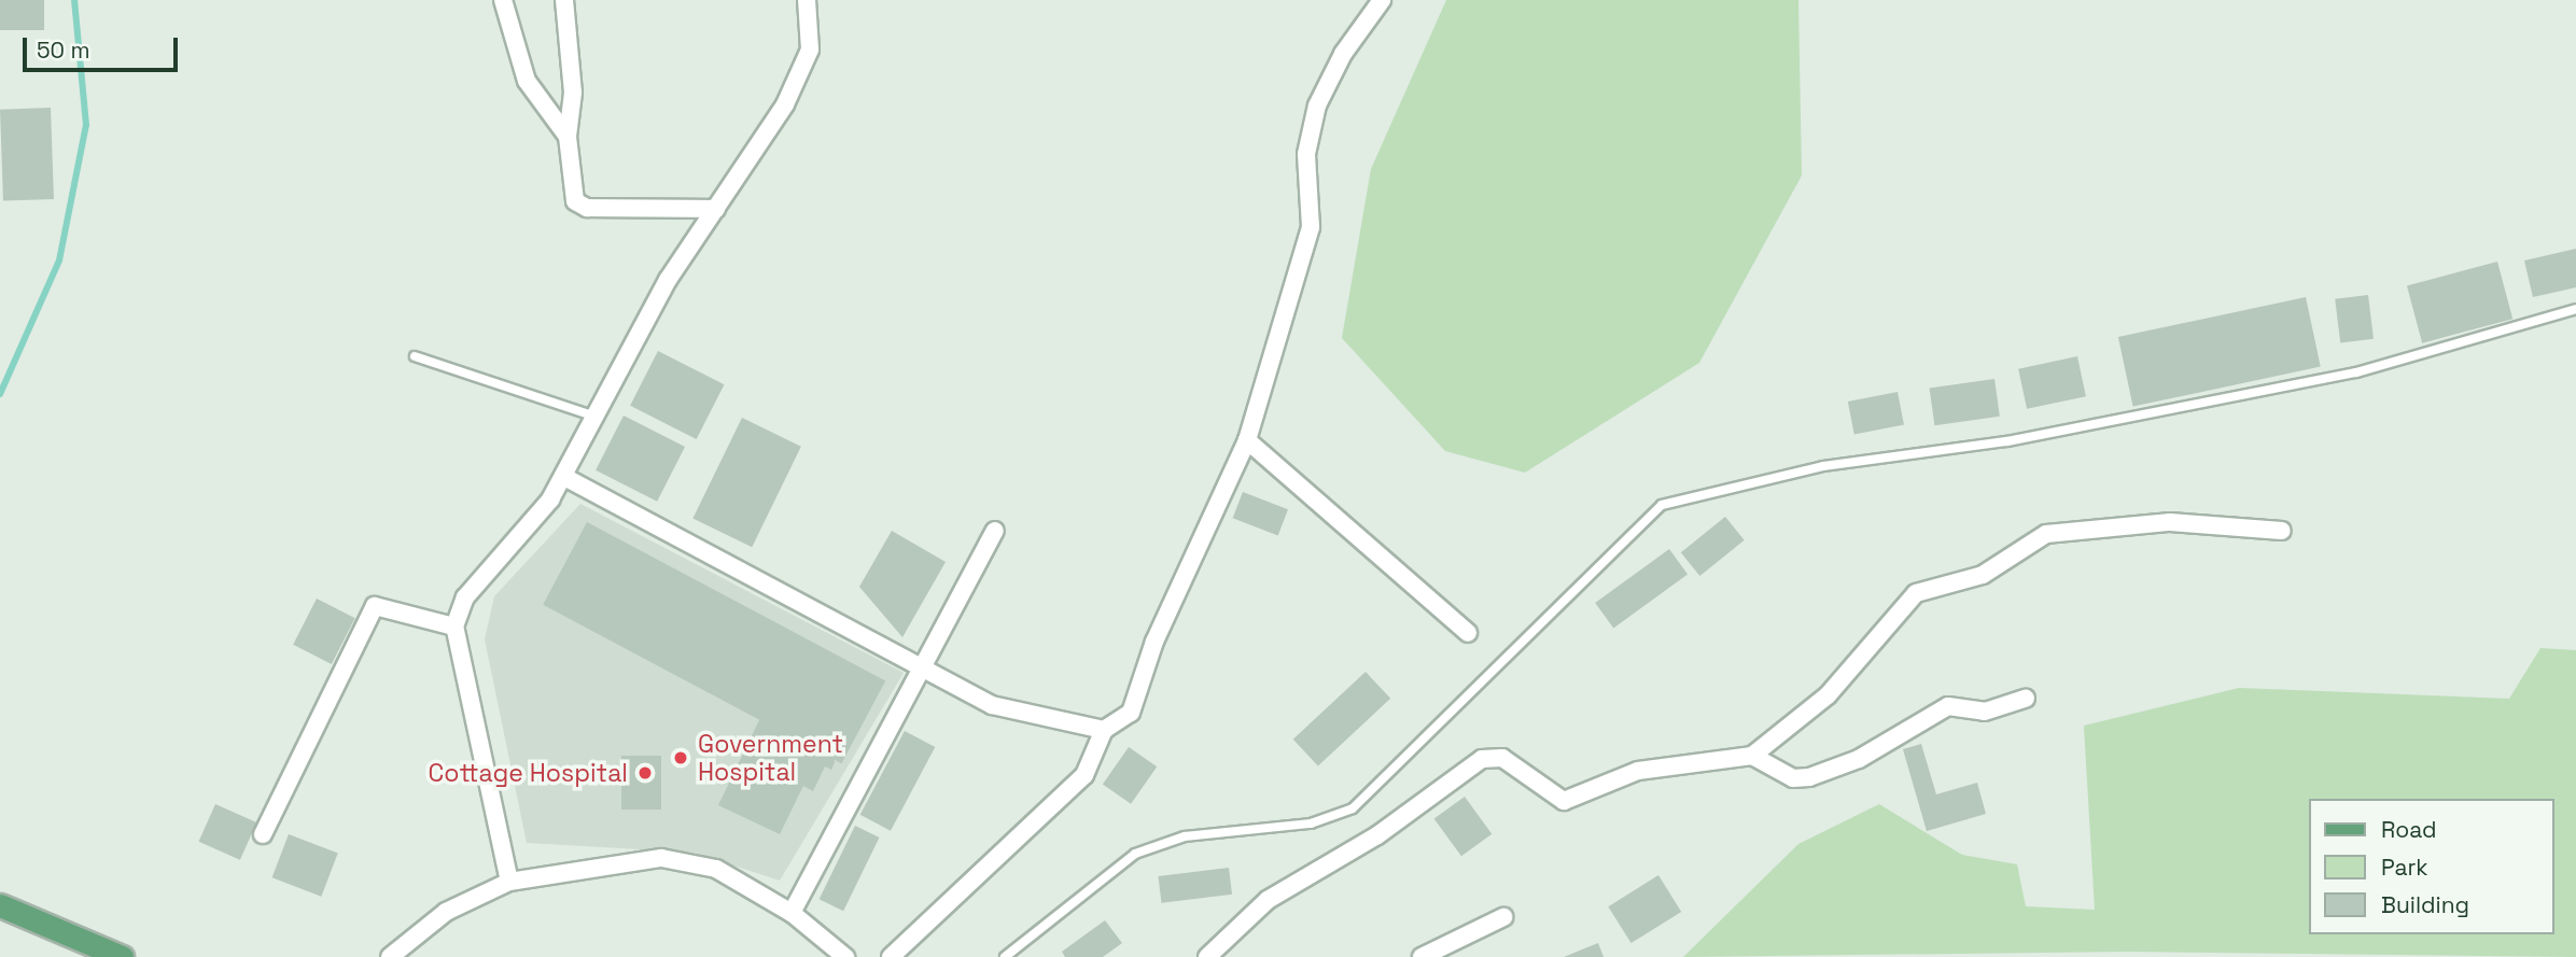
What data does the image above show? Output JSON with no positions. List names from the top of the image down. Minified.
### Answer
{"places":["Government Hospital","Cottage Hospital"],"legend":["Road","Park","Building"],"scale_bar":"50 m"}
